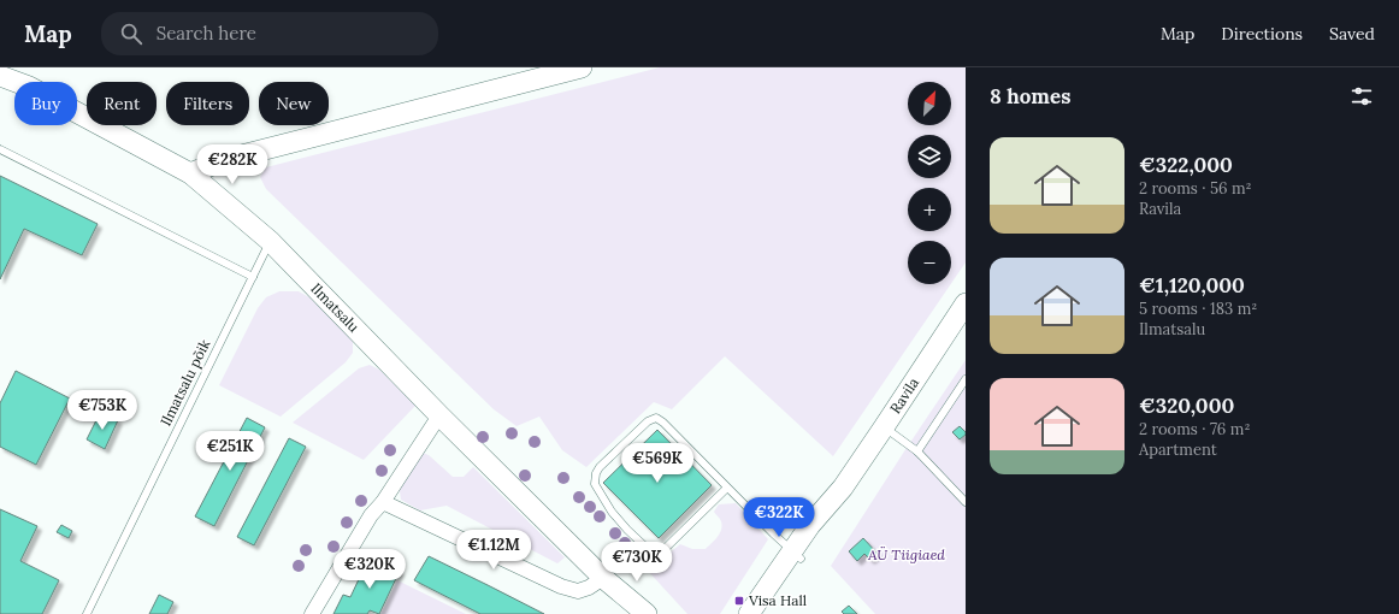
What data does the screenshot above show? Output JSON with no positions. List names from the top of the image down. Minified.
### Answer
{"streets":{"street":["Ilmatsalu","Ravila"],"lane":["Ilmatsalu põik"]},"crossings":[["Ilmatsalu","Ilmatsalu põik"]],"parks":["AÜ Tiigiaed"],"places":{"transit":["Visa Hall"]},"north":"top right","page":{"header":"Map","search":"Search here","nav":["Map","Directions","Saved"],"heading":"8 homes","map_buttons":["+","−"],"chip":["Buy","Rent","Filters","New"],"list":[{"name":"€322,000","note":"2 rooms · 56 m² · Ravila"},{"name":"€1,120,000","note":"5 rooms · 183 m² · Ilmatsalu"},{"name":"€320,000","note":"2 rooms · 76 m² · Apartment"}],"price":["€282K","€753K","€251K","€569K","€322K","€1.12M","€730K","€320K"]}}
